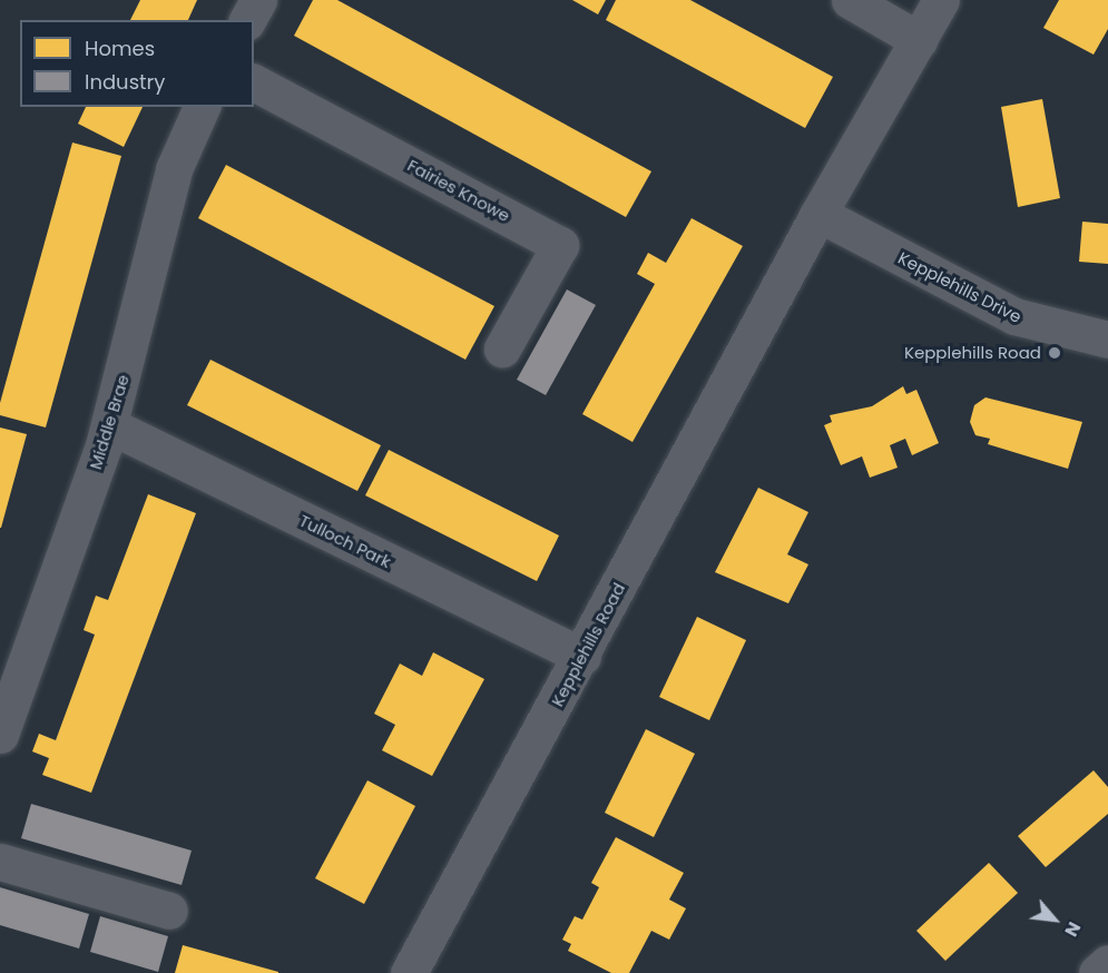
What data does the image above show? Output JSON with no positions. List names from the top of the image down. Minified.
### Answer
{"streets":{"street":["Fairies Knowe","Kepplehills Drive","Middle Brae","Tulloch Park","Kepplehills Road"]},"crossings":[["Kepplehills Drive","Kepplehills Road"],["Middle Brae","Tulloch Park"],["Tulloch Park","Kepplehills Road"]],"places":["Kepplehills Road"],"legend":["Homes","Industry"],"north":"bottom right"}
